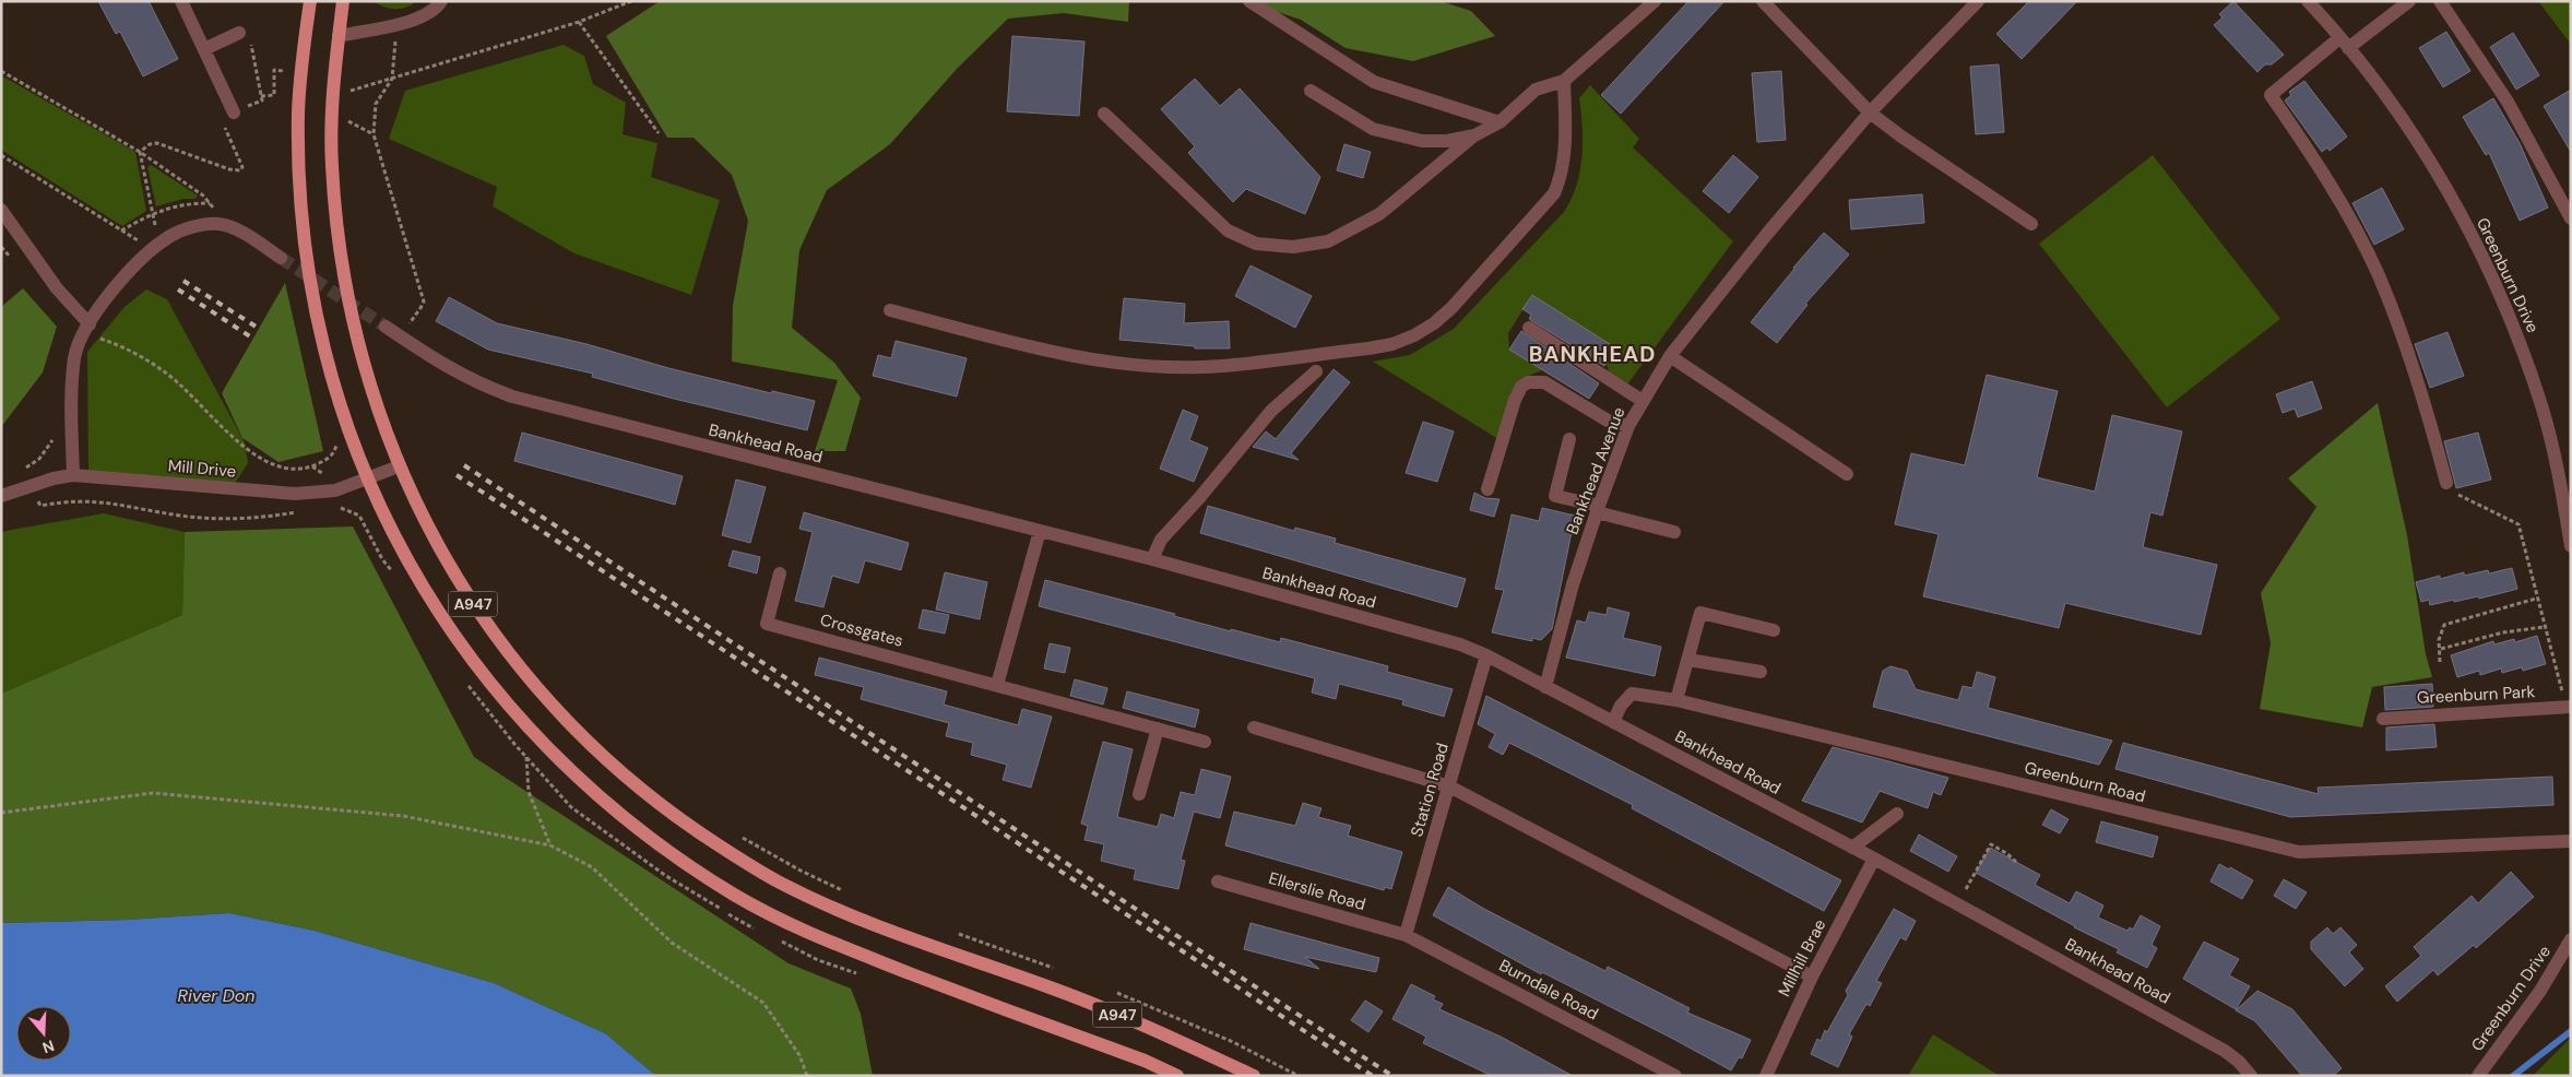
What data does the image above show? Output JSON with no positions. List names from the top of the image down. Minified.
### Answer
{"streets":{"main road":["A947"],"street":["Greenburn Drive","Bankhead Road","Mill Drive","Bankhead Avenue","Crossgates","Greenburn Park","Greenburn Road","Station Road","Ellerslie Road","Millhill Brae","Burndale Road"]},"crossings":[["Bankhead Road","Bankhead Avenue"],["Bankhead Road","Greenburn Road"],["Bankhead Road","Station Road"],["Bankhead Road","Millhill Brae"],["Mill Drive","A947"],["Station Road","Ellerslie Road"],["Station Road","Burndale Road"],["Ellerslie Road","Burndale Road"]],"districts":["BANKHEAD"],"water":["River Don"],"north":"bottom"}
